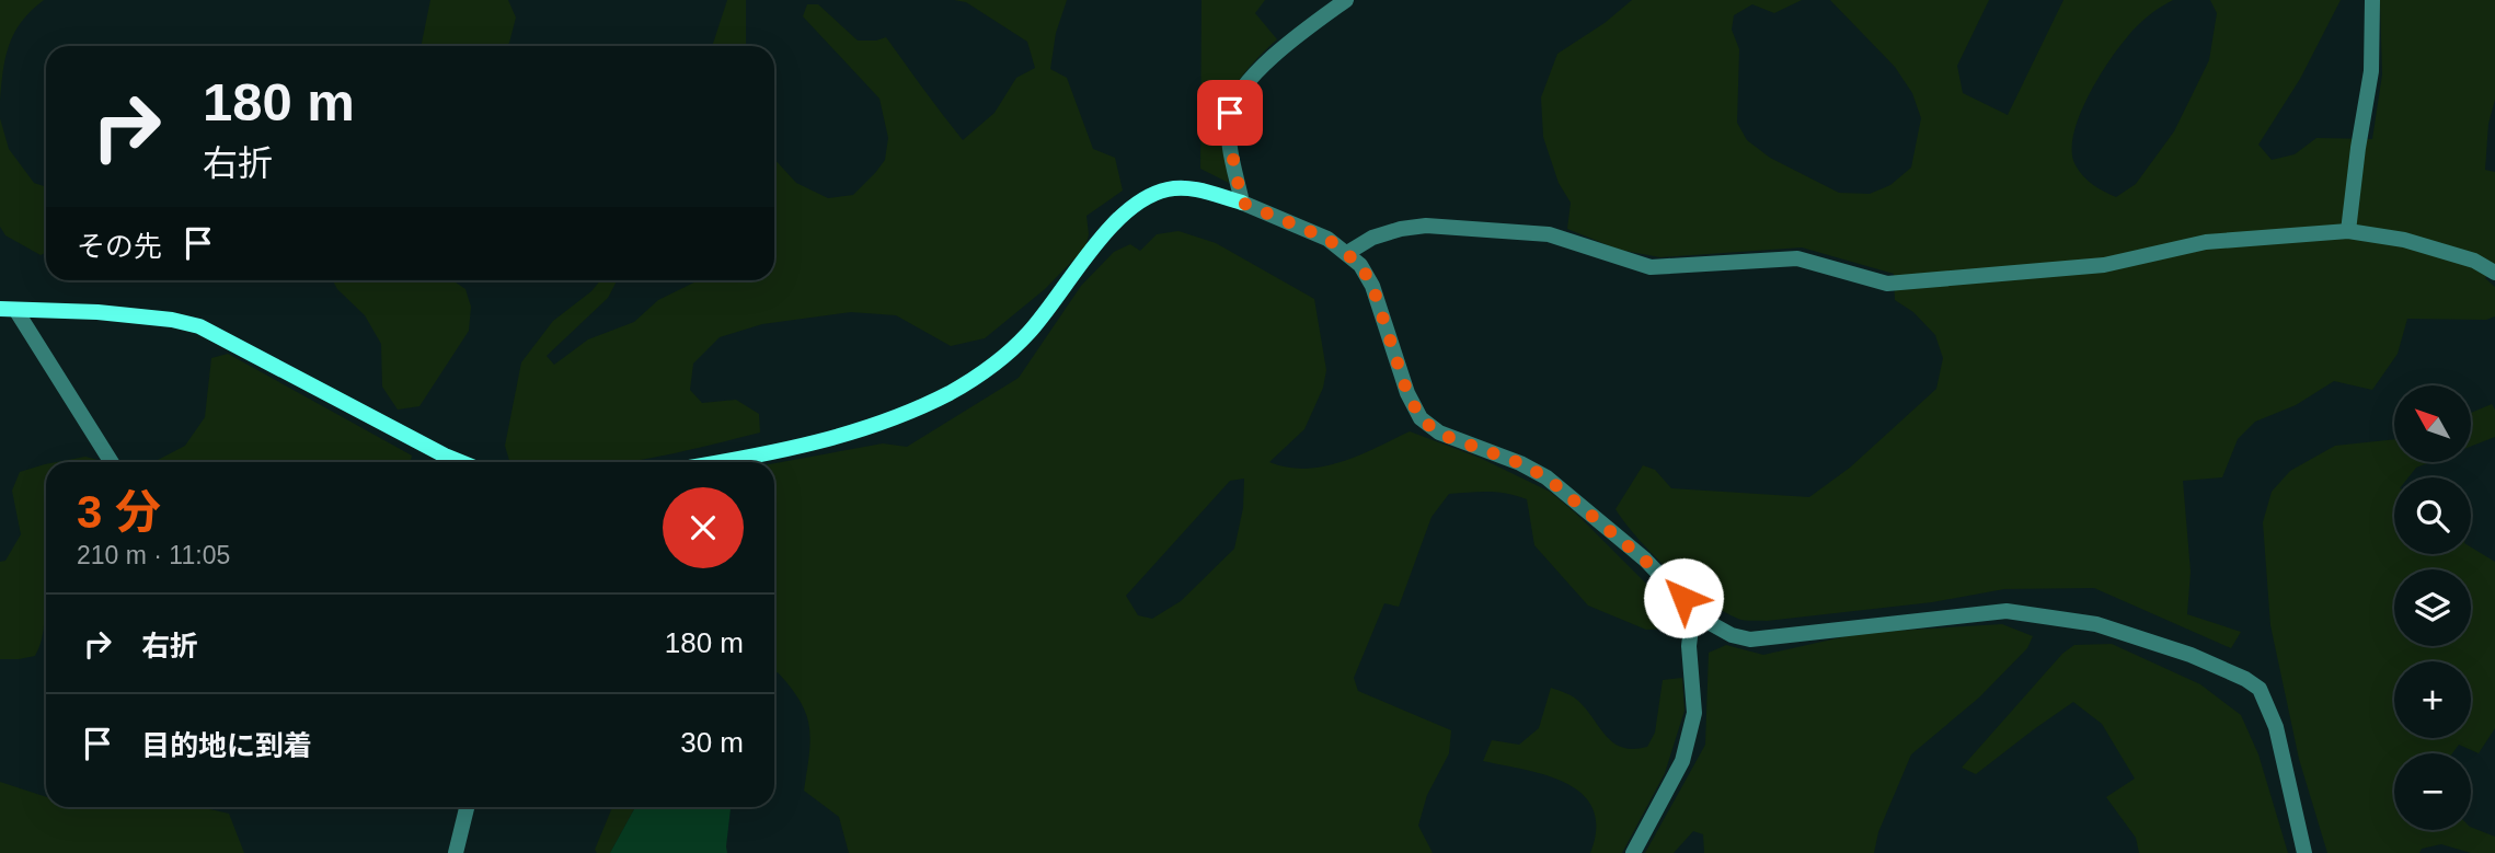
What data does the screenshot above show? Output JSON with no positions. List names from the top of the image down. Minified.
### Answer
{"north":"top left","page":{"turn":["180 m","右折"],"then":"その先","map_buttons":["+","−"],"heading":["3 分","210 m · 11:05"],"list":[{"name":"右折","value":"180 m"},{"name":"目的地に到着","value":"30 m"}]}}
